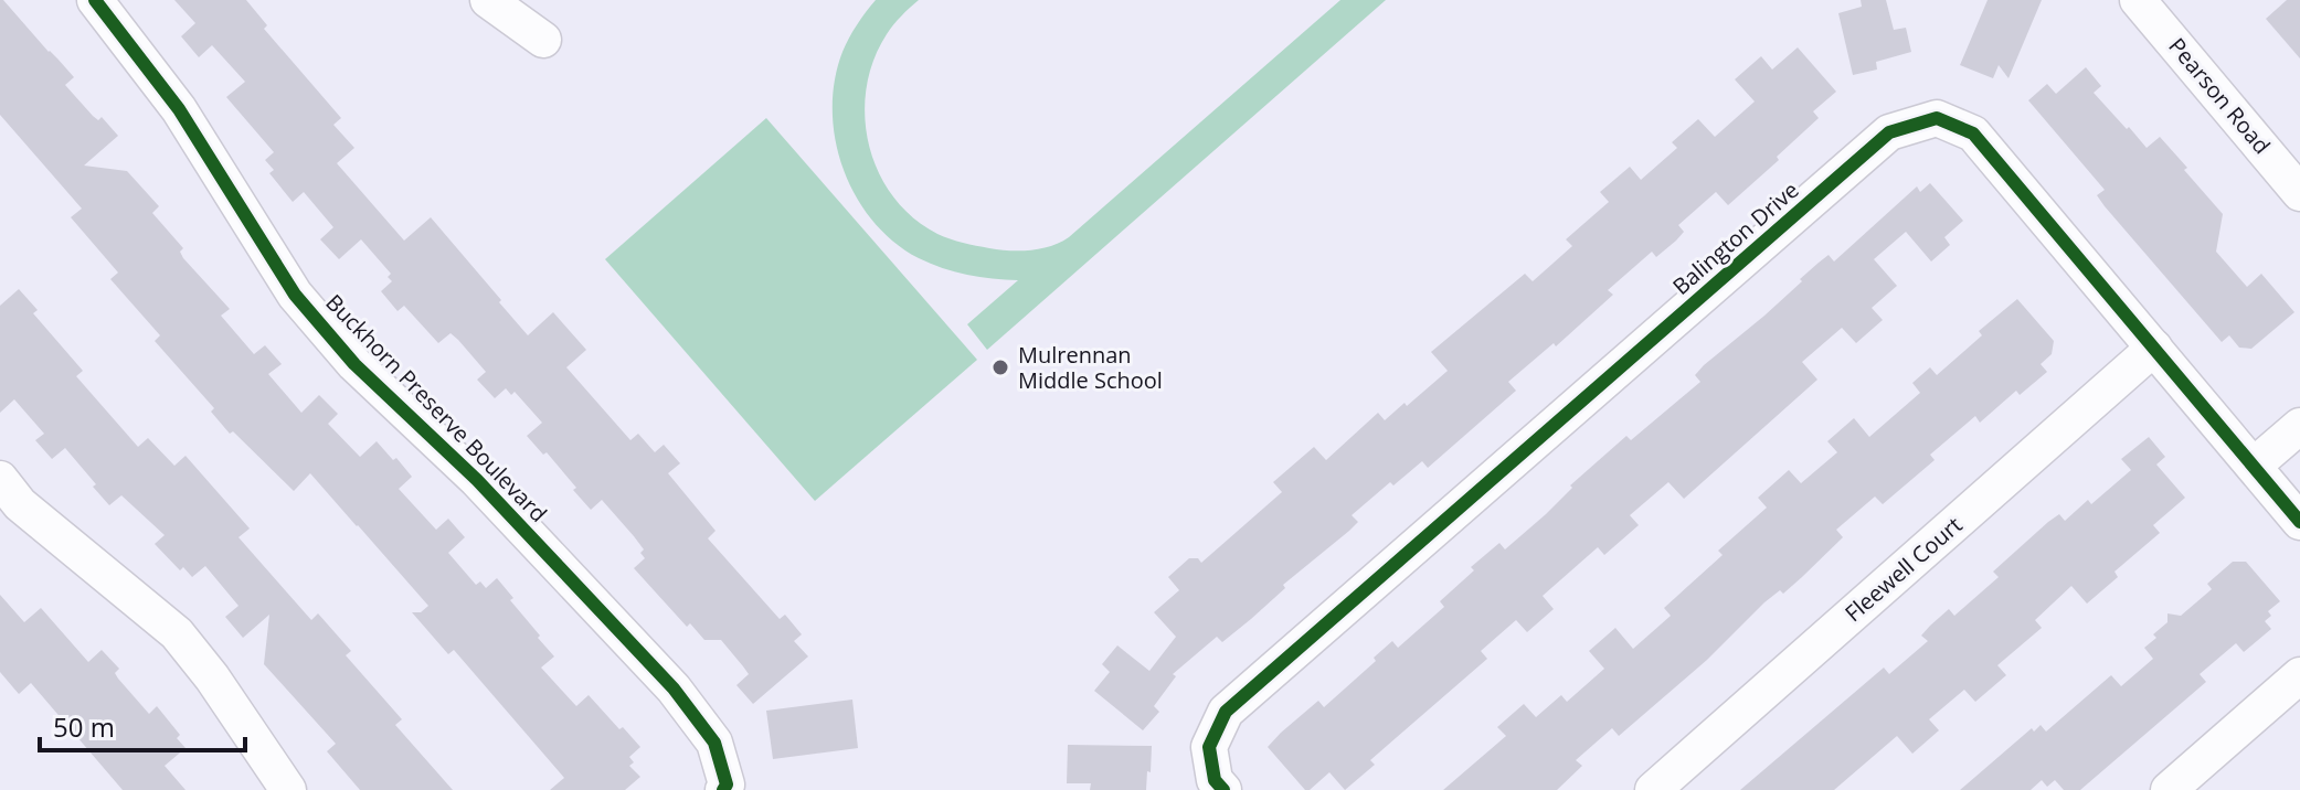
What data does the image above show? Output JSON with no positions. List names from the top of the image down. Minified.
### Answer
{"streets":{"street":["Pearson Road","Balington Drive","Buckhorn Preserve Boulevard","Fleewell Court"]},"crossings":[["Balington Drive","Fleewell Court"]],"places":["Mulrennan Middle School"],"scale_bar":"50 m"}
